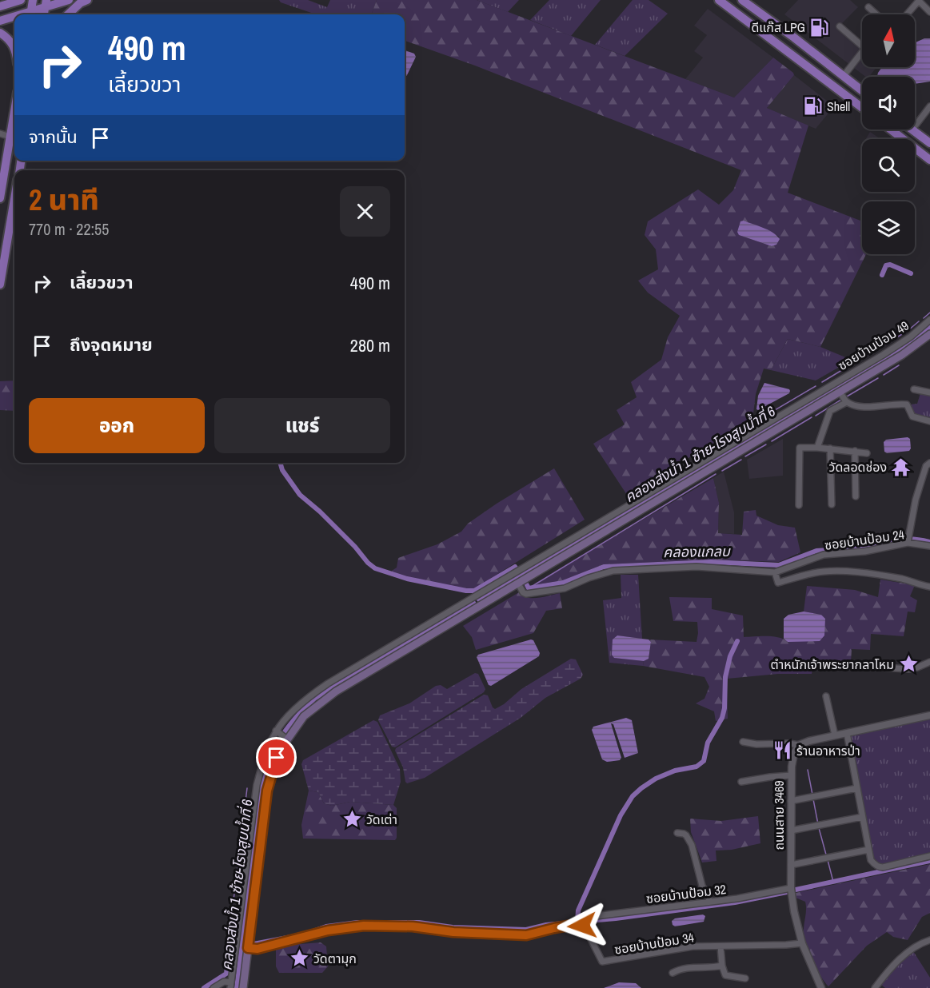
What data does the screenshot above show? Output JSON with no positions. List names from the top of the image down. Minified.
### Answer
{"streets":{"street":["ซอยบ้านป้อม 49","ซอยบ้านป้อม 24","ถนนสาย 3469","ซอยบ้านป้อม 32","ซอยบ้านป้อม 34"]},"crossings":[["ถนนสาย 3469","ซอยบ้านป้อม 32"],["ถนนสาย 3469","ซอยบ้านป้อม 34"]],"water":["คลองส่งน้ำ 1 ซ้าย-โรงสูบน้ำที่ 6","คลองแกลบ"],"places":{"fuel station":["ดีแก๊ส LPG","Shell"],"temple":["วัดลอดช่อง"],"place":["ตำหนักเจ้าพระยากลาโหม","วัดเต่า","วัดตามุก"],"restaurant":["ร้านอาหารป่า"]},"north":"top","page":{"turn":["490 m","เลี้ยวขวา"],"then":"จากนั้น","heading":["2 นาที","770 m · 22:55"],"list":[{"name":"เลี้ยวขวา","value":"490 m"},{"name":"ถึงจุดหมาย","value":"280 m"}],"buttons":["ออก","แชร์"]}}
